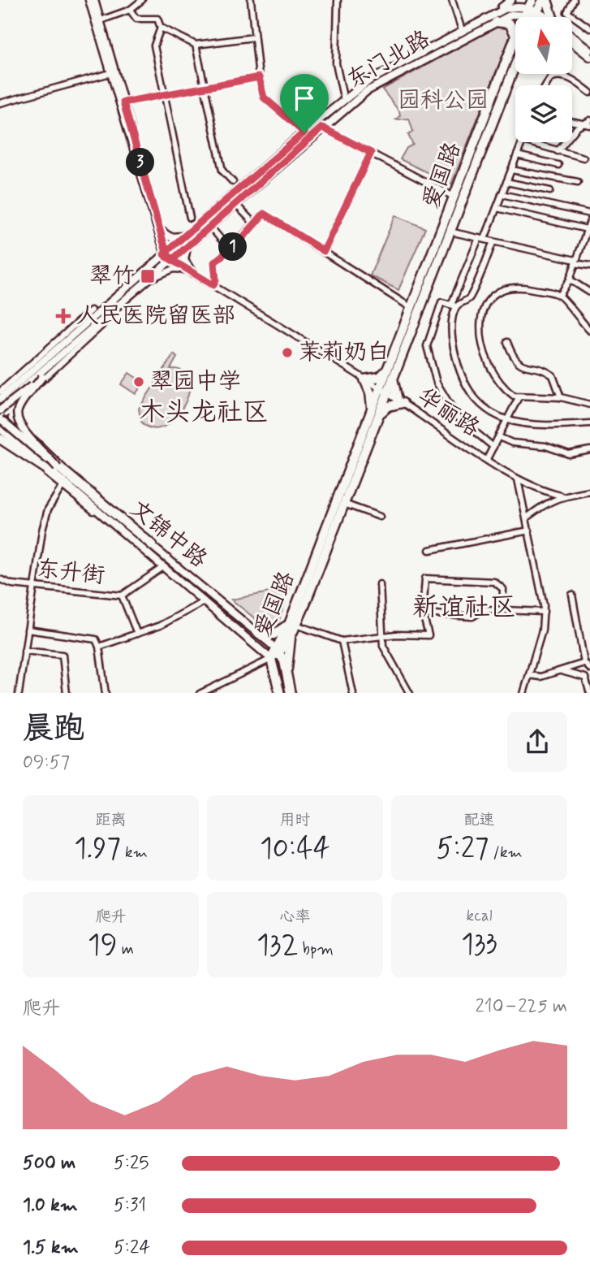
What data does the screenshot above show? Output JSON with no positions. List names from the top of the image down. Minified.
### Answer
{"streets":{"highway":["爱国路","文锦中路"],"main road":["东门北路"],"street":["华丽路","东升街"]},"crossings":[["东门北路","爱国路"],["东门北路","华丽路"],["爱国路","华丽路"],["爱国路","文锦中路"],["文锦中路","东升街"]],"districts":["木头龙社区","新谊社区"],"parks":["园科公园"],"places":{"transit":["翠竹"],"health":["人民医院留医部"],"other":["茉莉奶白","翠园中学"]},"north":"top","page":{"pins":["3","1"],"heading":["晨跑","09:57"],"stats":[["距离","1.97 km"],["用时","10:44"],["配速","5:27 /km"],["爬升","19 m"],["心率","132 bpm"],["kcal","133"]],"chart":["爬升","210–225 m"],"list":[{"name":"500 m","note":"5:25"},{"name":"1.0 km","note":"5:31"},{"name":"1.5 km","note":"5:24"}]}}
